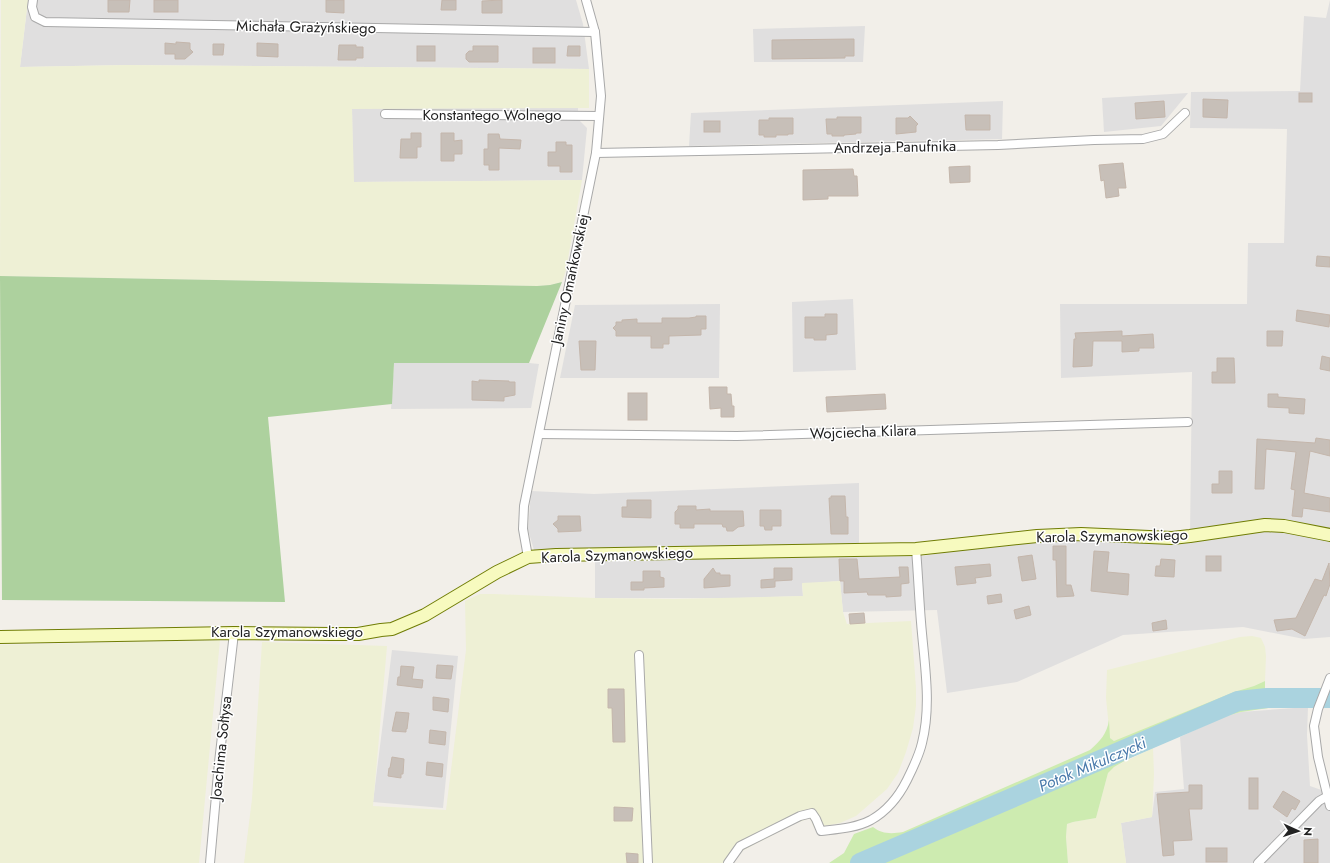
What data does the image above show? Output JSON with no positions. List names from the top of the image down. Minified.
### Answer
{"streets":{"street":["Michała Grażyńskiego","Konstantego Wolnego","Andrzeja Panufnika","Janiny Omańkowskiej","Wojciecha Kilara","Karola Szymanowskiego","Joachima Sołtysa"]},"crossings":[["Michała Grażyńskiego","Janiny Omańkowskiej"],["Konstantego Wolnego","Janiny Omańkowskiej"],["Andrzeja Panufnika","Janiny Omańkowskiej"],["Janiny Omańkowskiej","Wojciecha Kilara"],["Janiny Omańkowskiej","Karola Szymanowskiego"],["Karola Szymanowskiego","Joachima Sołtysa"]],"water":["Potok Mikulczycki"],"north":"right"}
